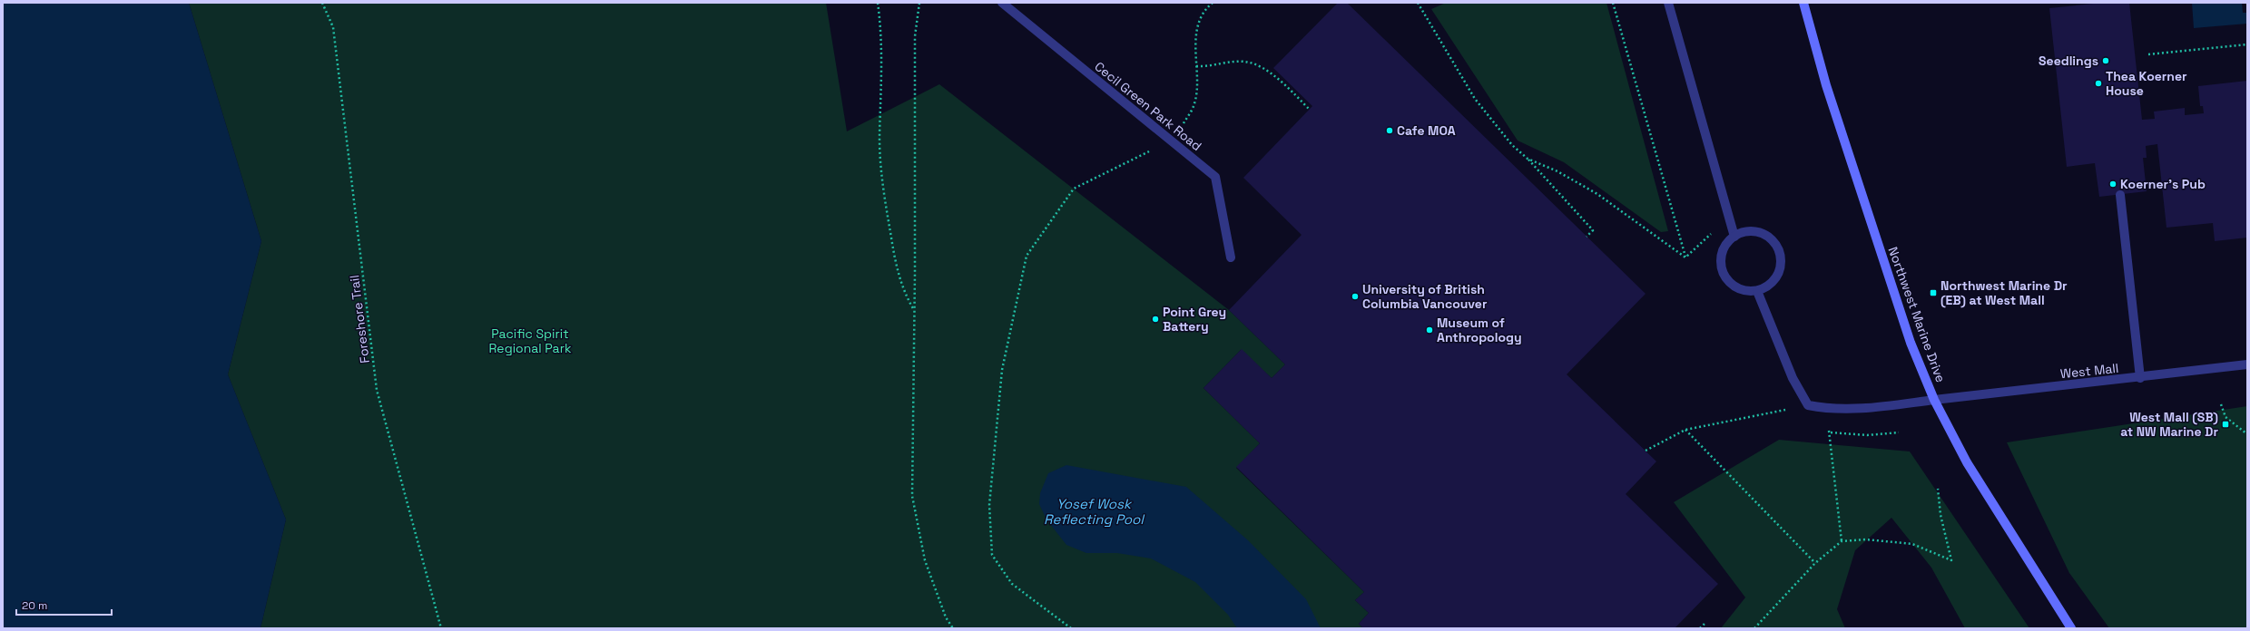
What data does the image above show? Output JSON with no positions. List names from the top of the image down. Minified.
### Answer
{"streets":{"street":["Cecil Green Park Road","Northwest Marine Drive","West Mall"],"path":["Foreshore Trail"]},"crossings":[["Northwest Marine Drive","West Mall"]],"water":["Yosef Wosk Reflecting Pool"],"parks":["Pacific Spirit Regional Park"],"places":{"other":["Seedlings","Thea Koerner House","Cafe MOA","Koerner's Pub","University of British Columbia Vancouver","Point Grey Battery","Museum of Anthropology"],"transit":["Northwest Marine Dr (EB) at West Mall","West Mall (SB) at NW Marine Dr"]},"scale_bar":"20 m"}
